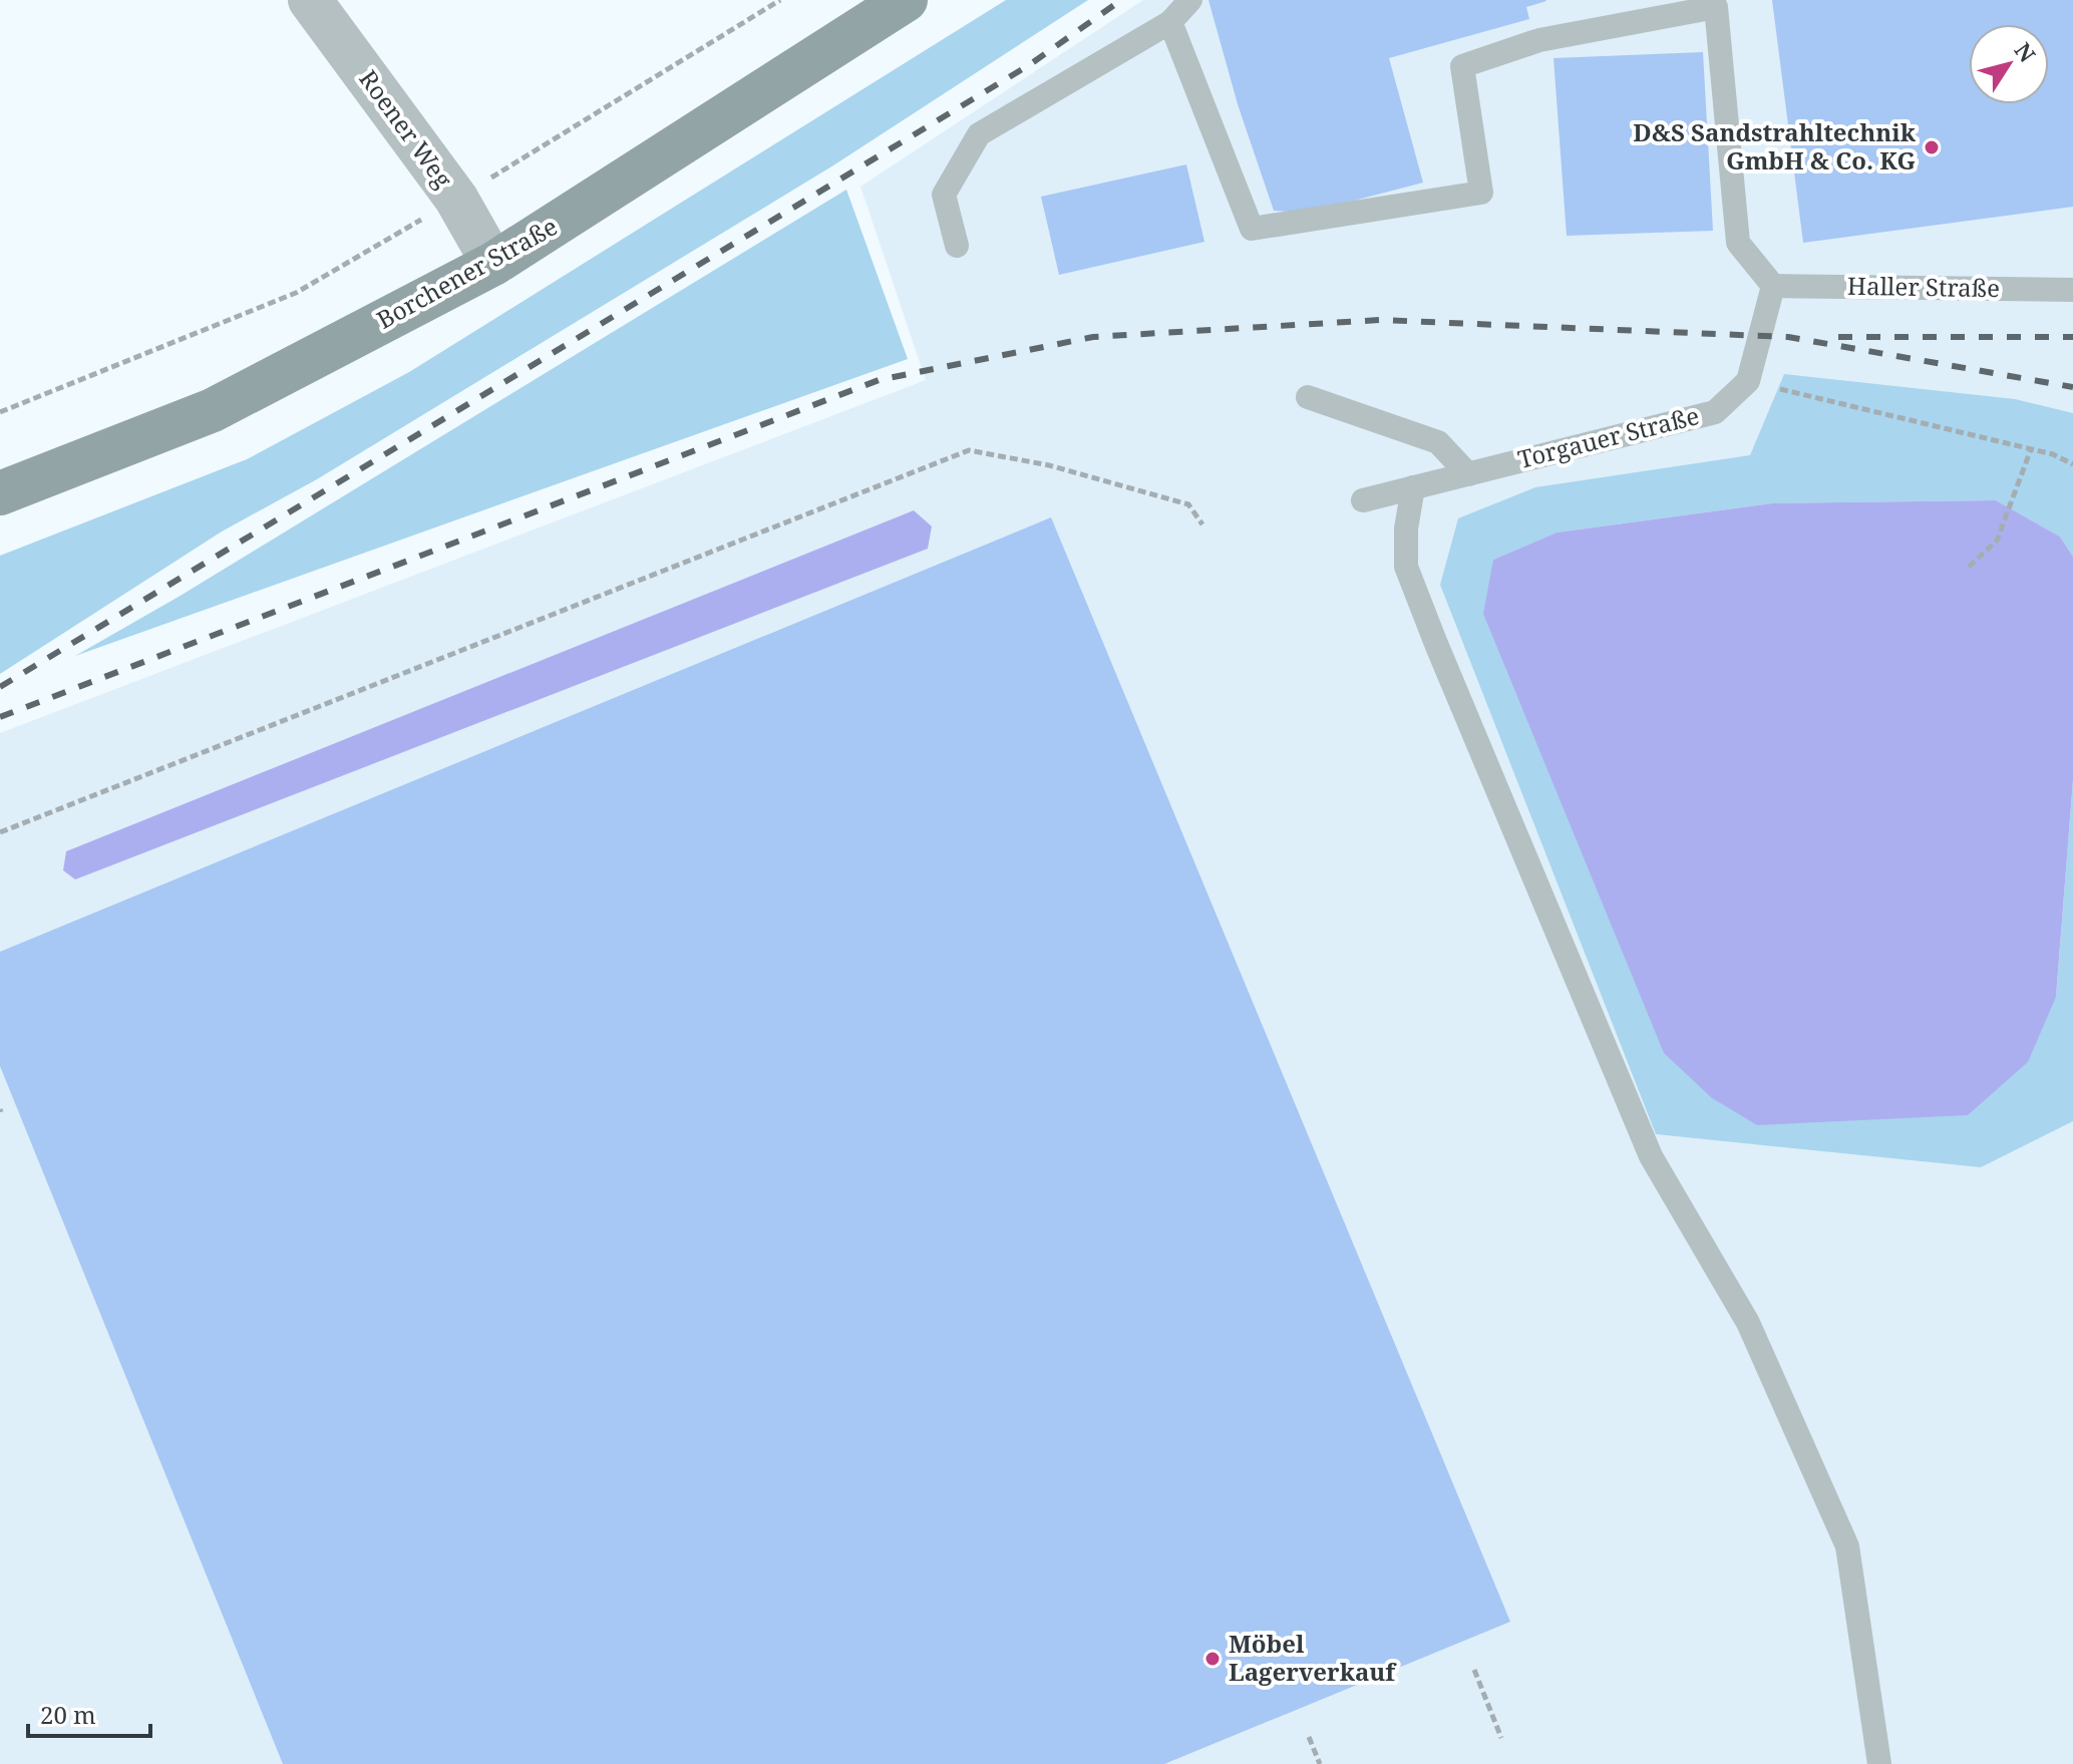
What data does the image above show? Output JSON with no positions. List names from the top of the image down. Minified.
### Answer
{"streets":{"main road":["Borchener Straße"],"street":["Roener Weg"],"lane":["Haller Straße","Torgauer Straße"]},"crossings":[["Roener Weg","Borchener Straße"]],"places":["D&S Sandstrahltechnik GmbH & Co. KG","Möbel Lagerverkauf"],"scale_bar":"20 m","north":"top right"}
